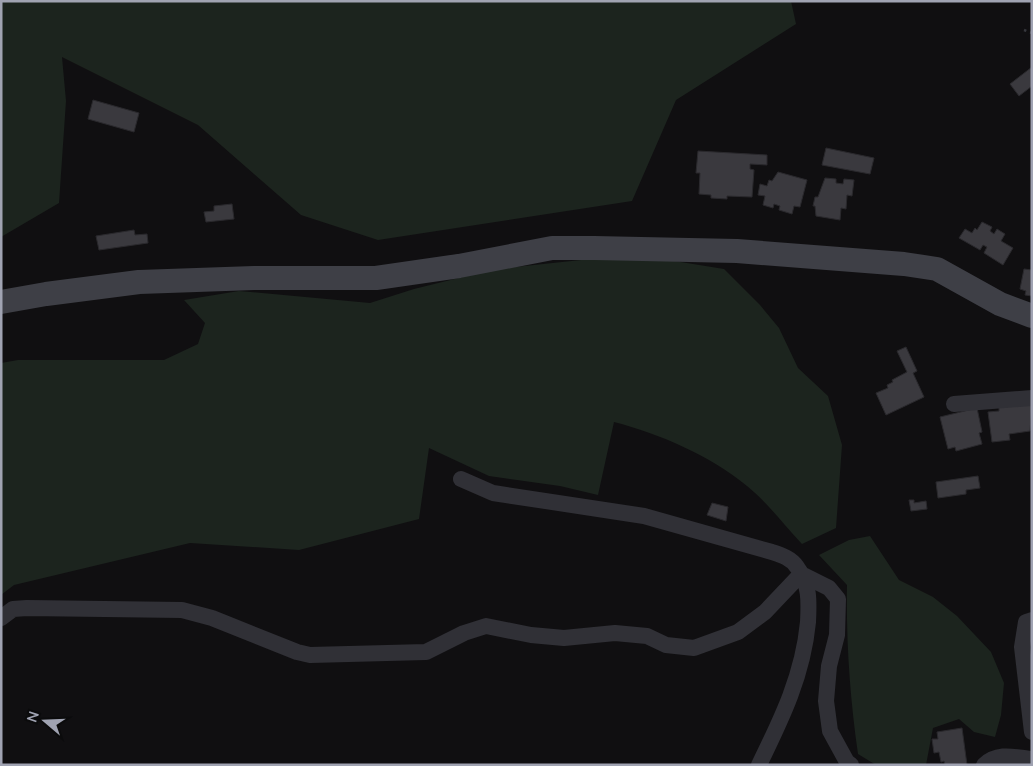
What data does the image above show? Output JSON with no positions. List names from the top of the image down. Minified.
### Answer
{"north":"left"}
